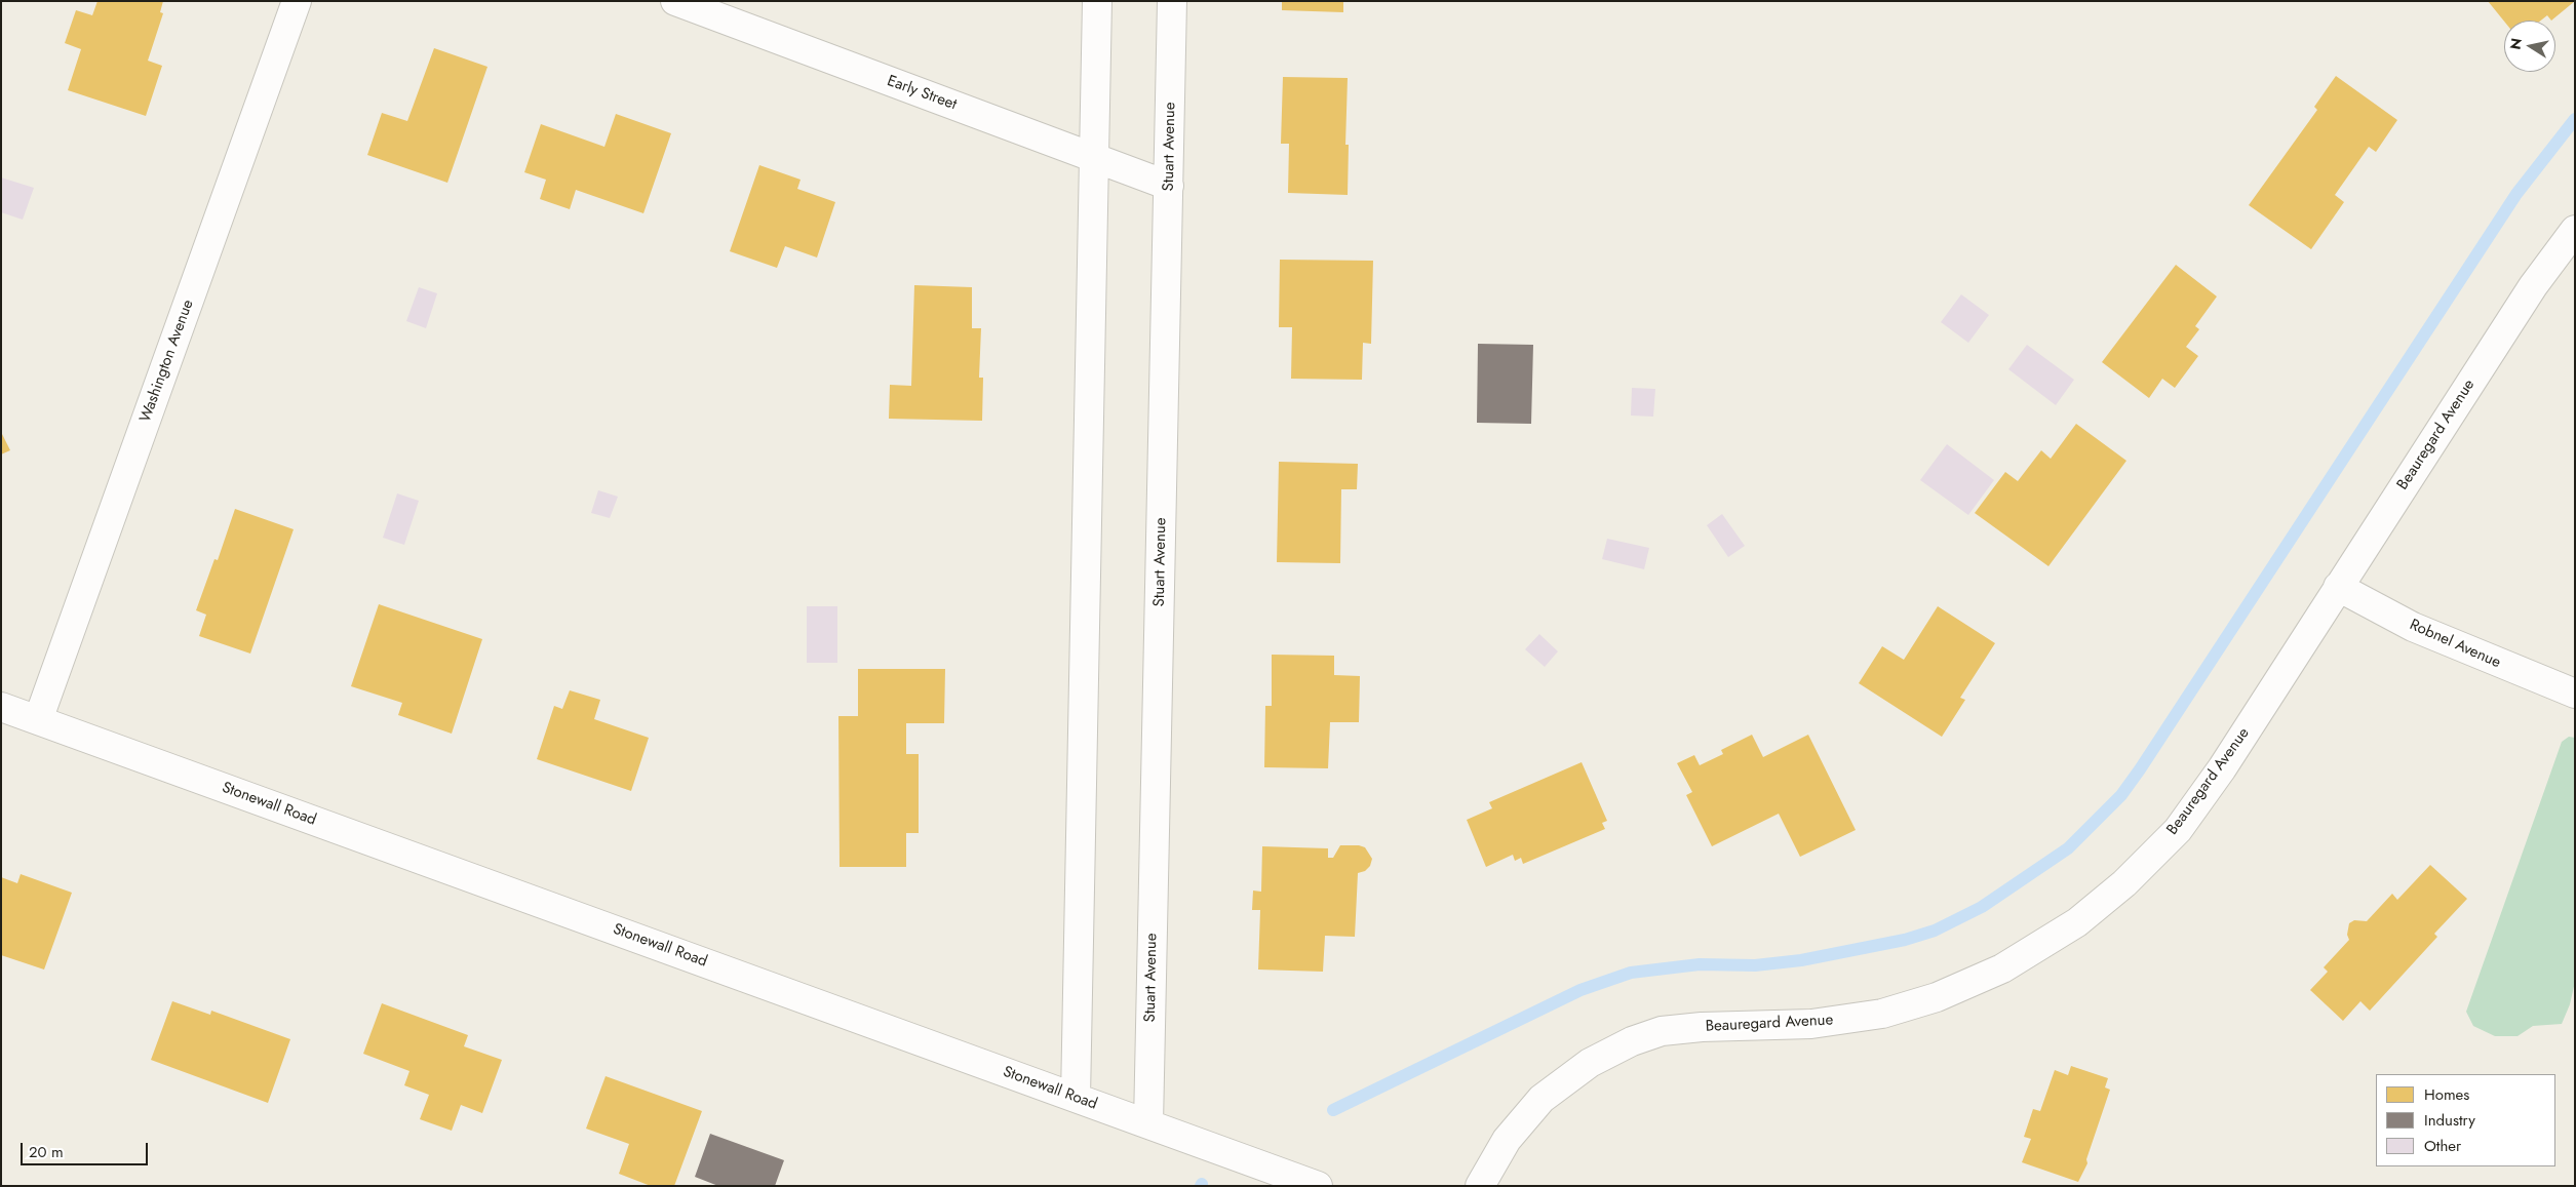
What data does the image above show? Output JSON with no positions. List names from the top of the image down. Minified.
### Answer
{"streets":{"street":["Early Street","Stuart Avenue","Washington Avenue","Beauregard Avenue","Robnel Avenue","Stonewall Road"]},"crossings":[["Early Street","Stuart Avenue"],["Stuart Avenue","Stonewall Road"],["Washington Avenue","Stonewall Road"],["Beauregard Avenue","Robnel Avenue"]],"legend":["Homes","Industry","Other"],"scale_bar":"20 m","north":"left"}
